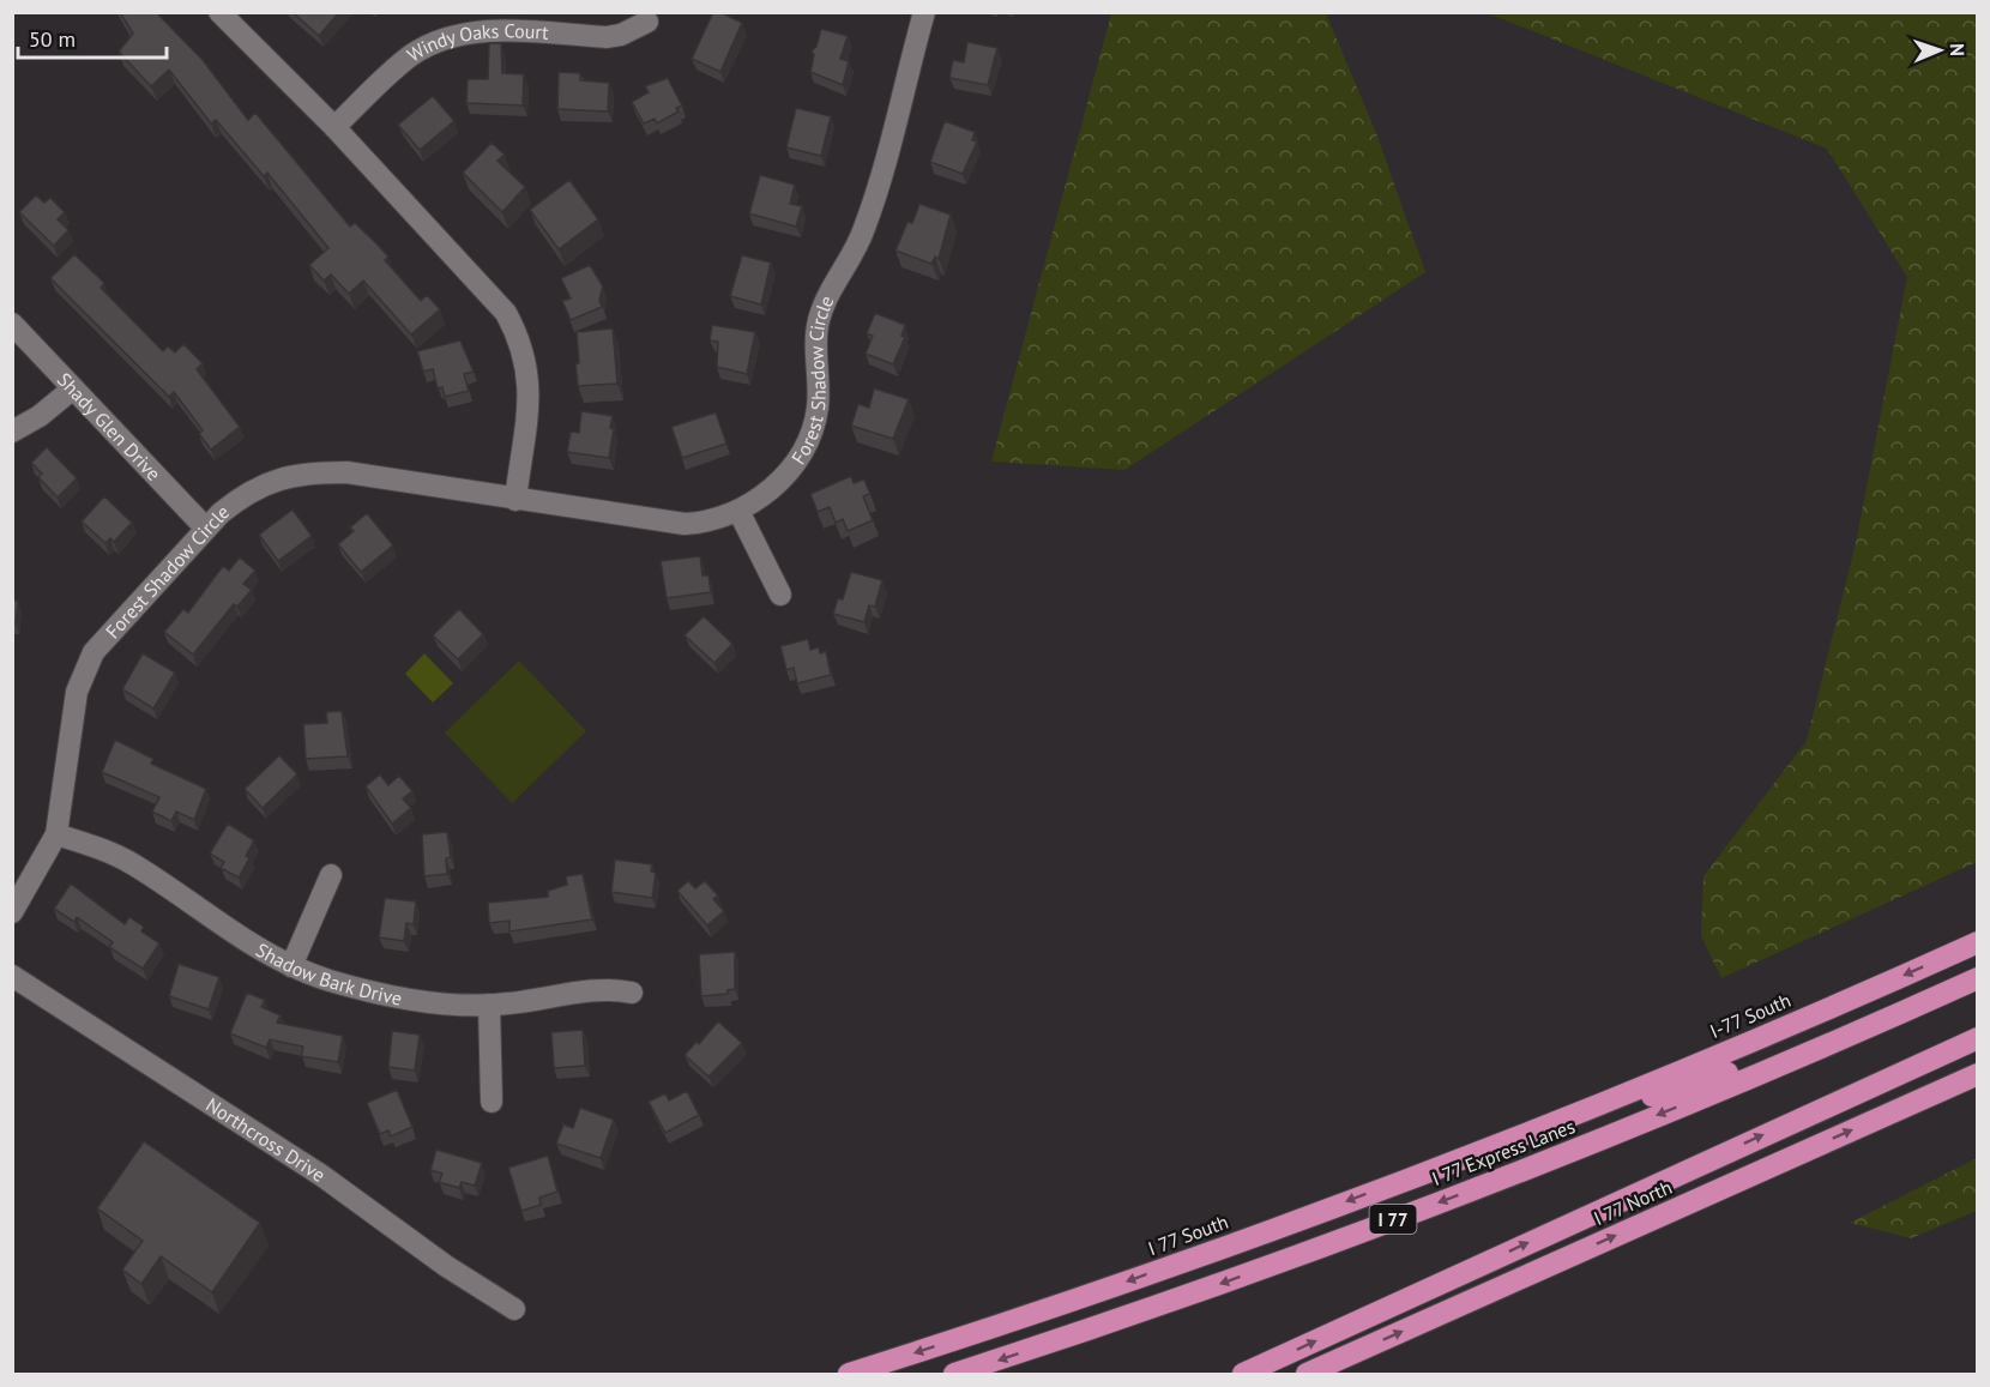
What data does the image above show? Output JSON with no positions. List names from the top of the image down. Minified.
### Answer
{"streets":{"highway":["I-77 South","I 77 Express Lanes","I 77 North","I 77","I 77 South"],"street":["Windy Oaks Court","Forest Shadow Circle","Shady Glen Drive","Shadow Bark Drive","Northcross Drive"]},"crossings":[["Forest Shadow Circle","Shady Glen Drive"],["Forest Shadow Circle","Shadow Bark Drive"],["I-77 South","I 77 South"]],"scale_bar":"50 m","north":"right"}
